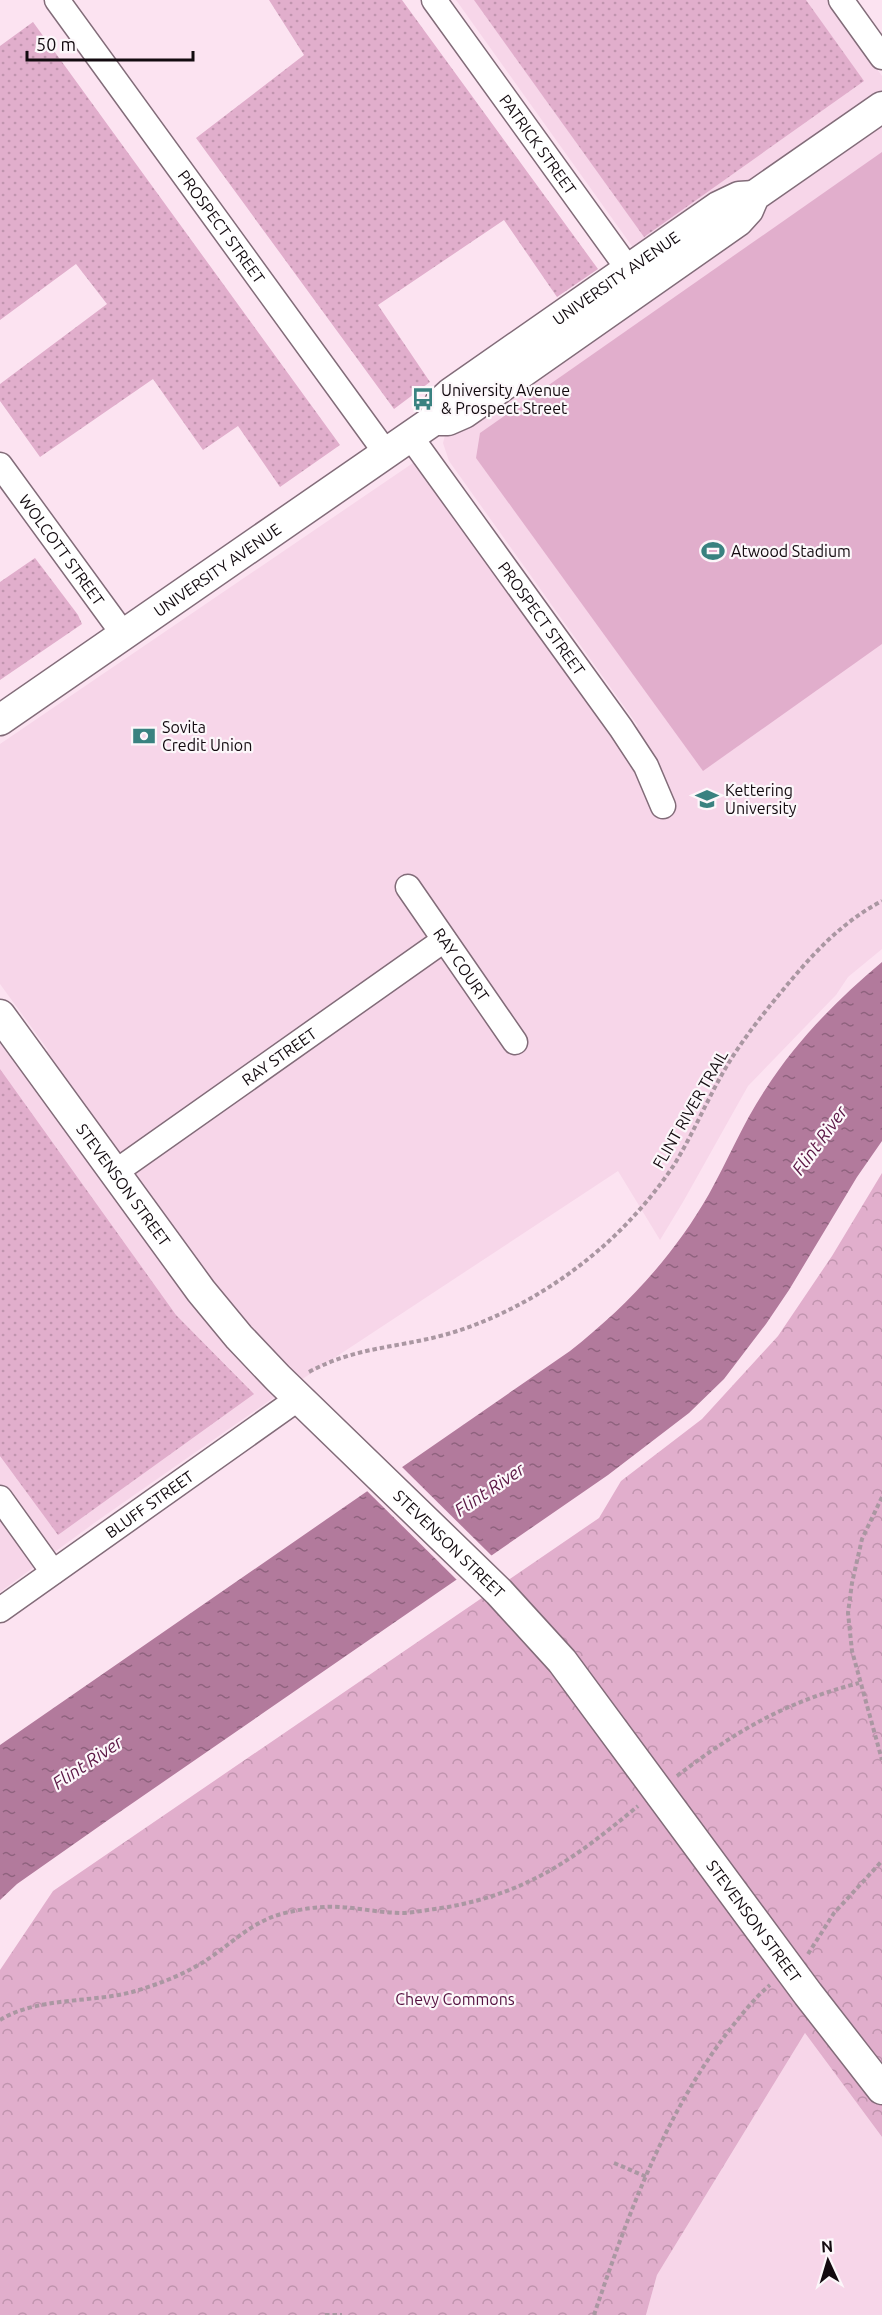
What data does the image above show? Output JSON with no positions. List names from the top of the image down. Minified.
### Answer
{"streets":{"street":["PATRICK STREET","PROSPECT STREET","UNIVERSITY AVENUE","WOLCOTT STREET","RAY COURT","RAY STREET","STEVENSON STREET","BLUFF STREET"],"path":["FLINT RIVER TRAIL"]},"crossings":[["PATRICK STREET","UNIVERSITY AVENUE"],["PROSPECT STREET","UNIVERSITY AVENUE"],["UNIVERSITY AVENUE","WOLCOTT STREET"],["RAY COURT","RAY STREET"],["RAY STREET","STEVENSON STREET"],["FLINT RIVER TRAIL","STEVENSON STREET"],["FLINT RIVER TRAIL","BLUFF STREET"],["STEVENSON STREET","BLUFF STREET"]],"water":["Flint River"],"parks":["Chevy Commons"],"places":{"bus stop":["University Avenue & Prospect Street"],"sports":["Atwood Stadium"],"bank":["Sovita Credit Union"],"school or university":["Kettering University"]},"scale_bar":"50 m","north":"top"}
